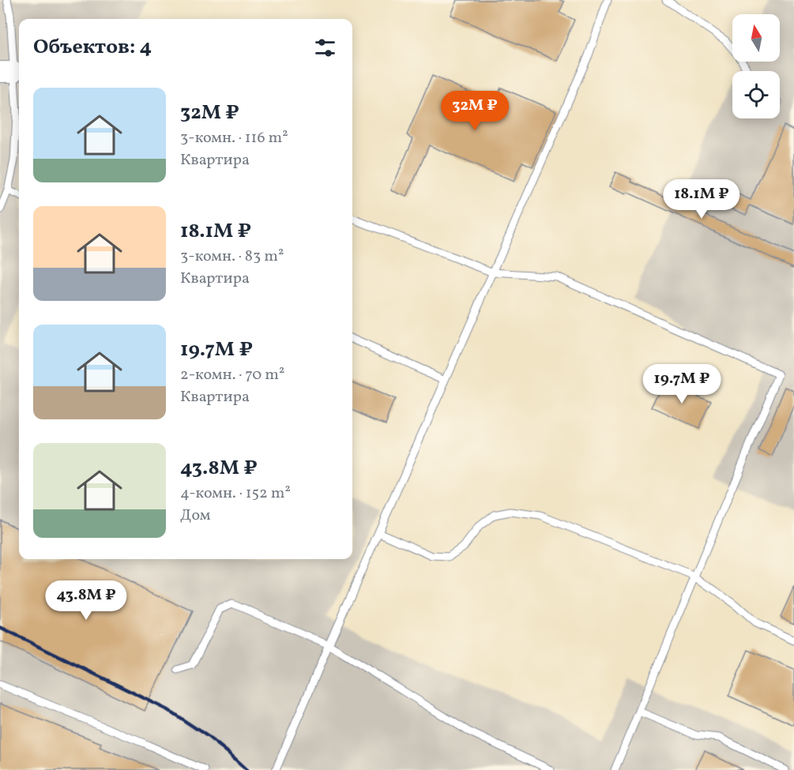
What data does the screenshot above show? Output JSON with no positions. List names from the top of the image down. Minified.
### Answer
{"north":"top","page":{"heading":"Объектов: 4","list":[{"name":"32M ₽","note":"3-комн. · 116 m² · Квартира"},{"name":"18.1M ₽","note":"3-комн. · 83 m² · Квартира"},{"name":"19.7M ₽","note":"2-комн. · 70 m² · Квартира"},{"name":"43.8M ₽","note":"4-комн. · 152 m² · Дом"}],"price":["32M ₽","18.1M ₽","19.7M ₽","43.8M ₽"]}}
